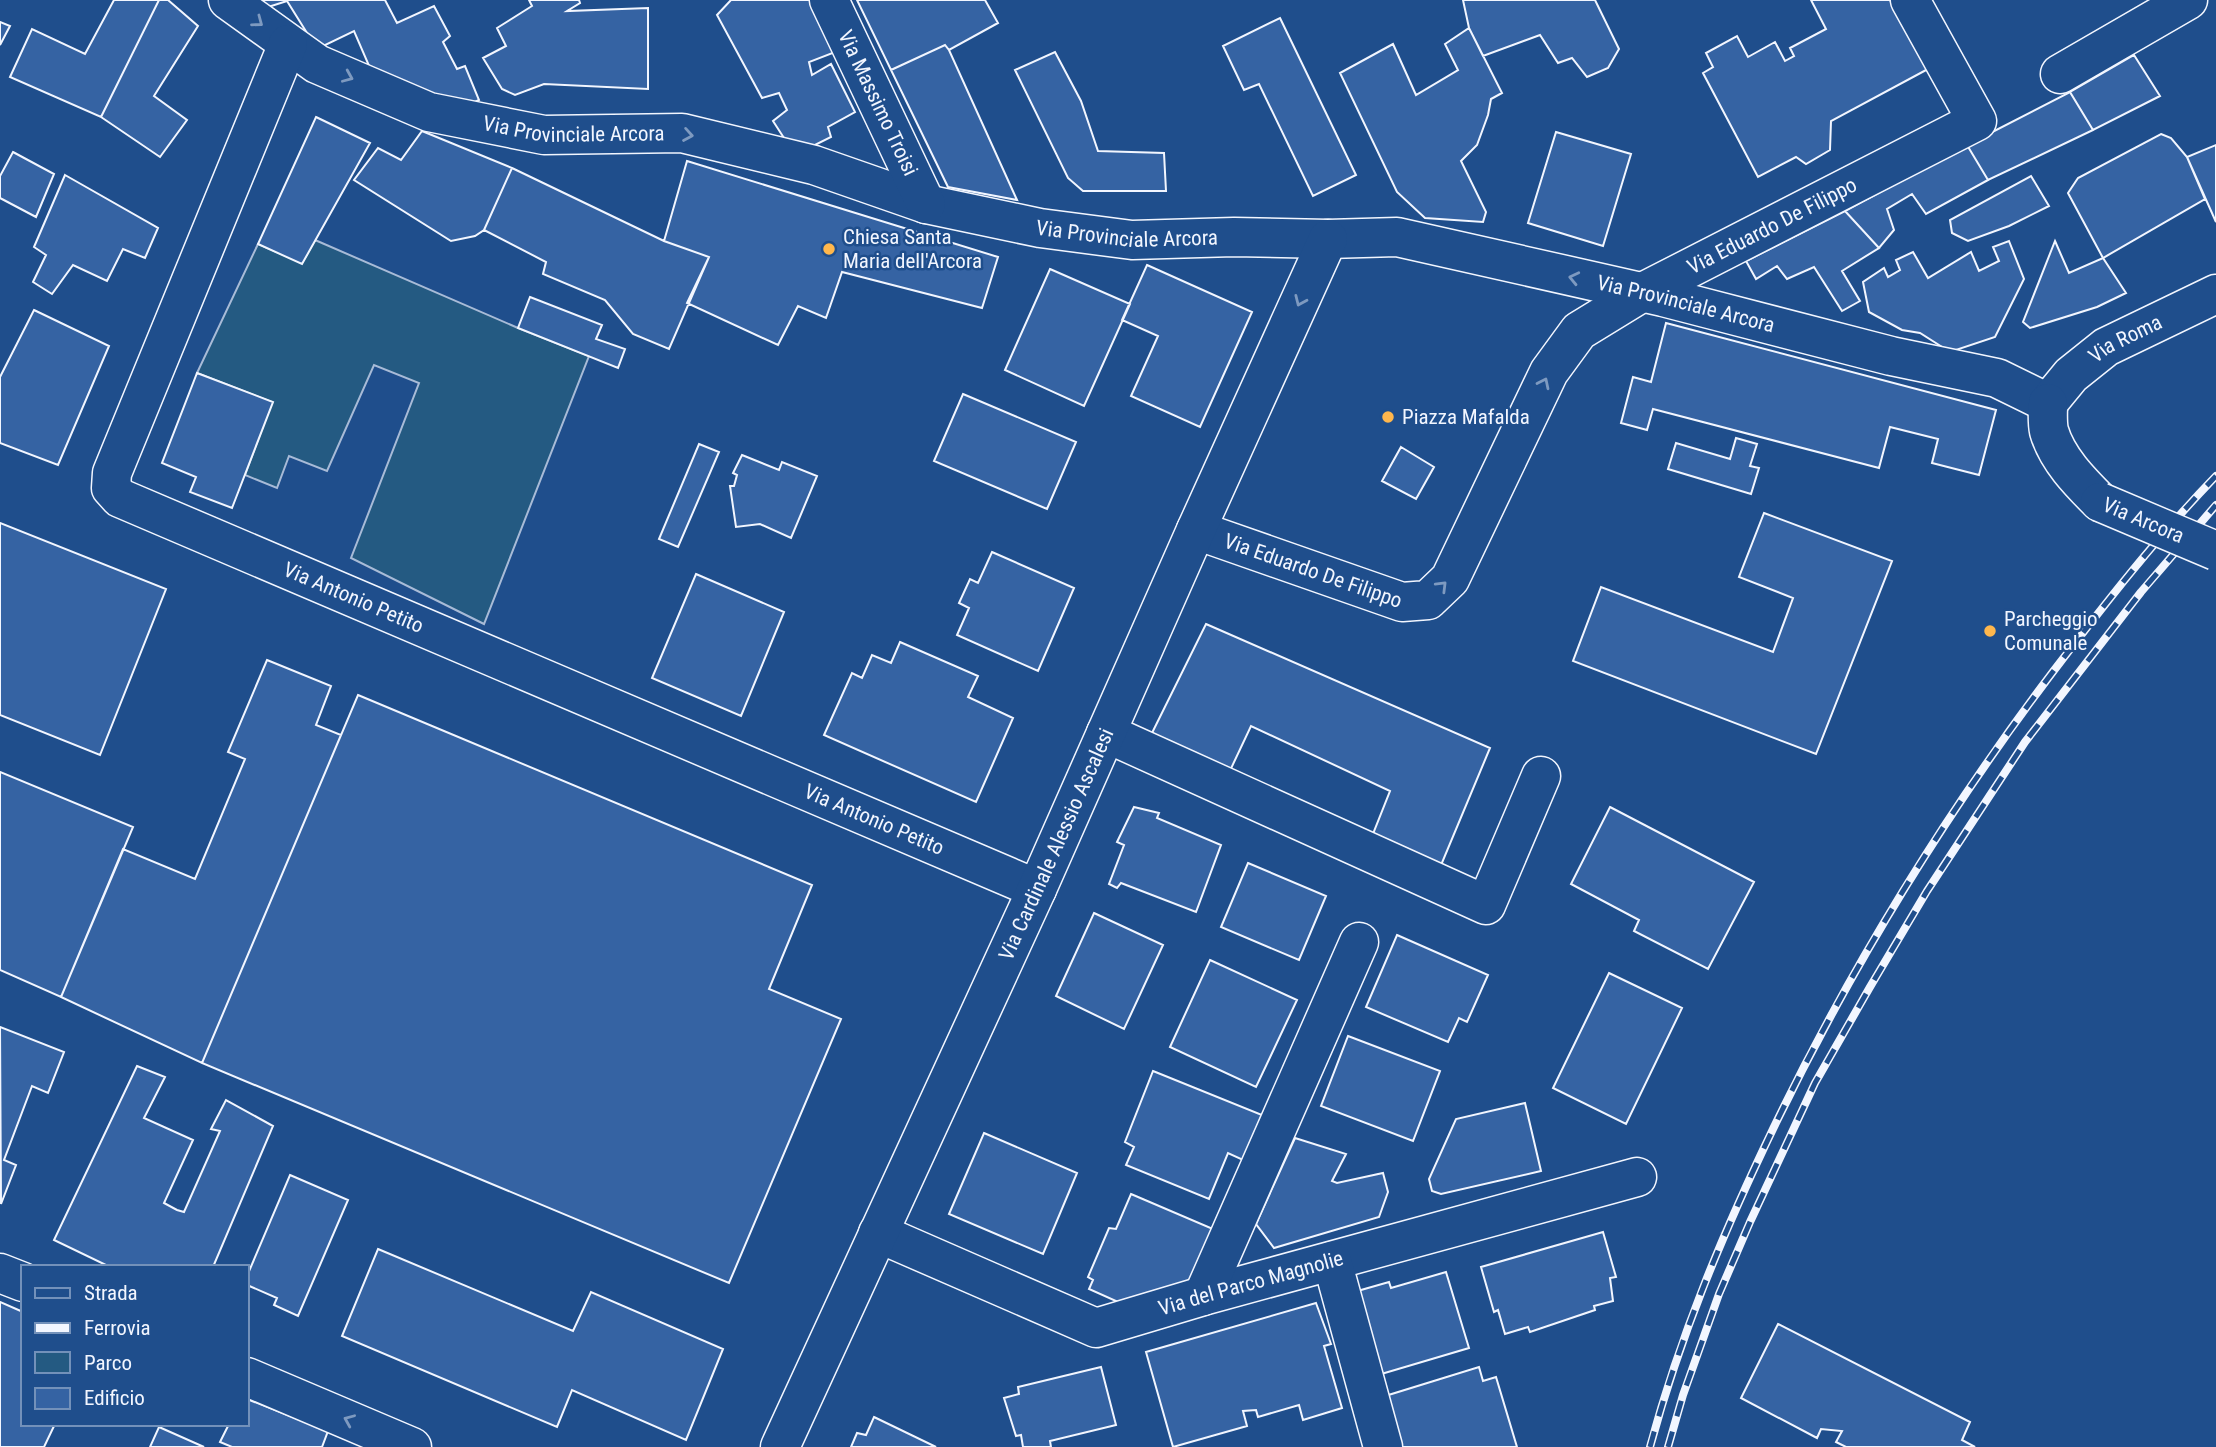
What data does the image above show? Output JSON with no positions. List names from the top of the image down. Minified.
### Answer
{"streets":{"street":["Via Massimo Troisi","Via Provinciale Arcora","Via Eduardo De Filippo","Via Roma","Via Arcora","Via Antonio Petito","Via Cardinale Alessio Ascalesi","Via del Parco Magnolie"]},"crossings":[["Via Massimo Troisi","Via Provinciale Arcora"],["Via Provinciale Arcora","Via Eduardo De Filippo"],["Via Provinciale Arcora","Via Roma"],["Via Provinciale Arcora","Via Arcora"],["Via Provinciale Arcora","Via Antonio Petito"],["Via Provinciale Arcora","Via Cardinale Alessio Ascalesi"],["Via Eduardo De Filippo","Via Cardinale Alessio Ascalesi"],["Via Roma","Via Arcora"],["Via Antonio Petito","Via Cardinale Alessio Ascalesi"],["Via Cardinale Alessio Ascalesi","Via del Parco Magnolie"]],"one_way":["Via Eduardo De Filippo"],"places":["Chiesa Santa Maria dell'Arcora","Piazza Mafalda","Parcheggio Comunale"],"legend":["Strada","Ferrovia","Parco","Edificio"]}
